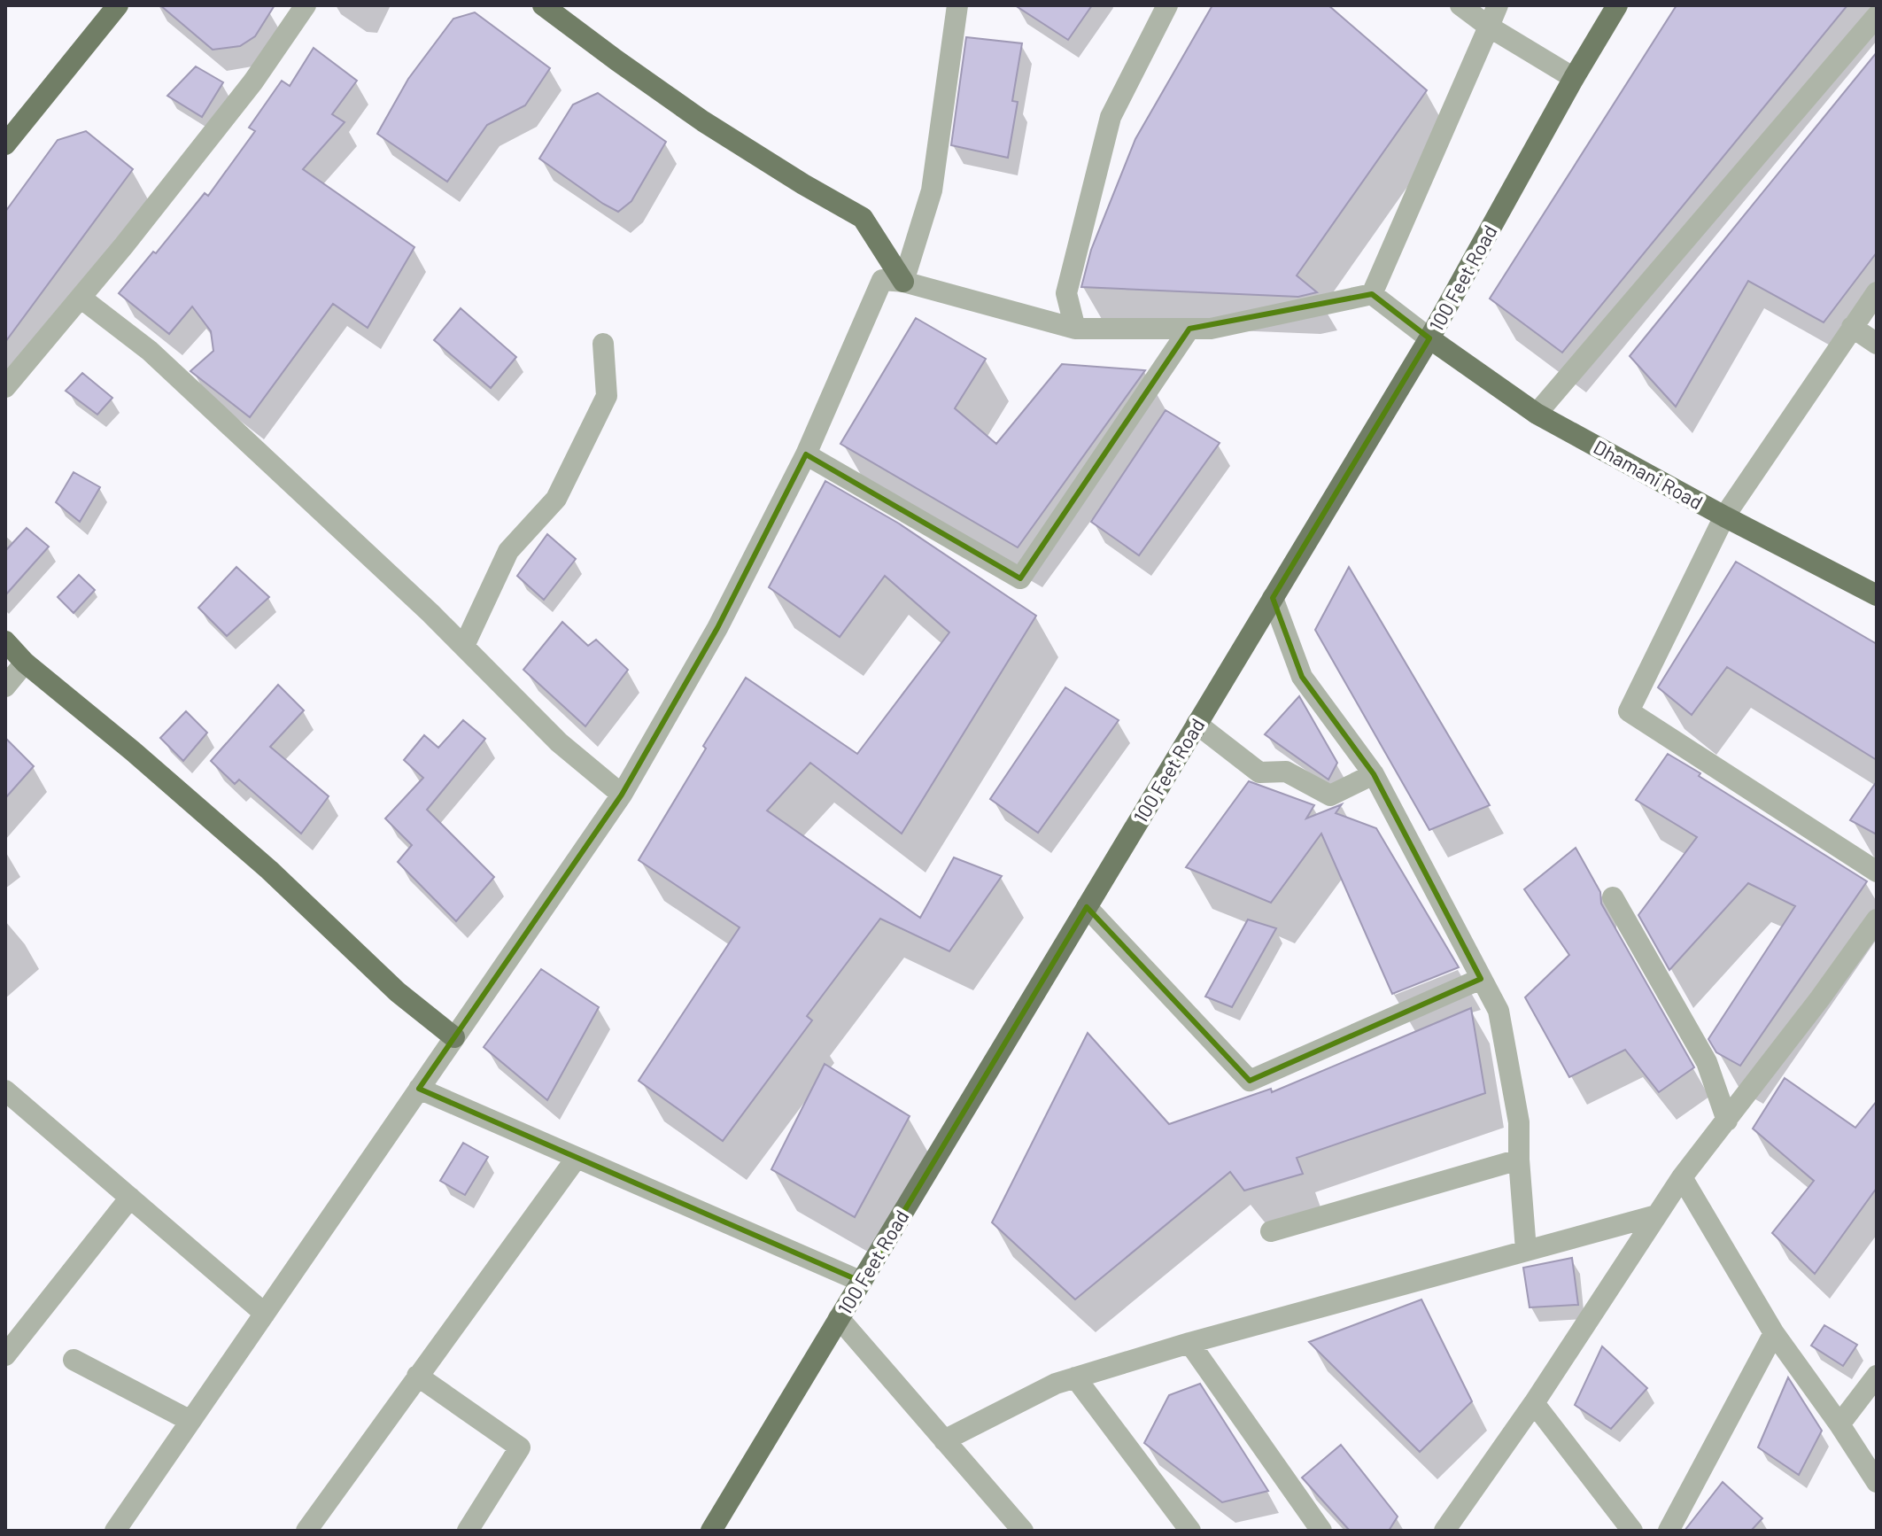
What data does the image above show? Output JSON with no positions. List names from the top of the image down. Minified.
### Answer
{"streets":{"main road":["100 Feet Road","Dhamani Road"]},"crossings":[["100 Feet Road","Dhamani Road"]]}
